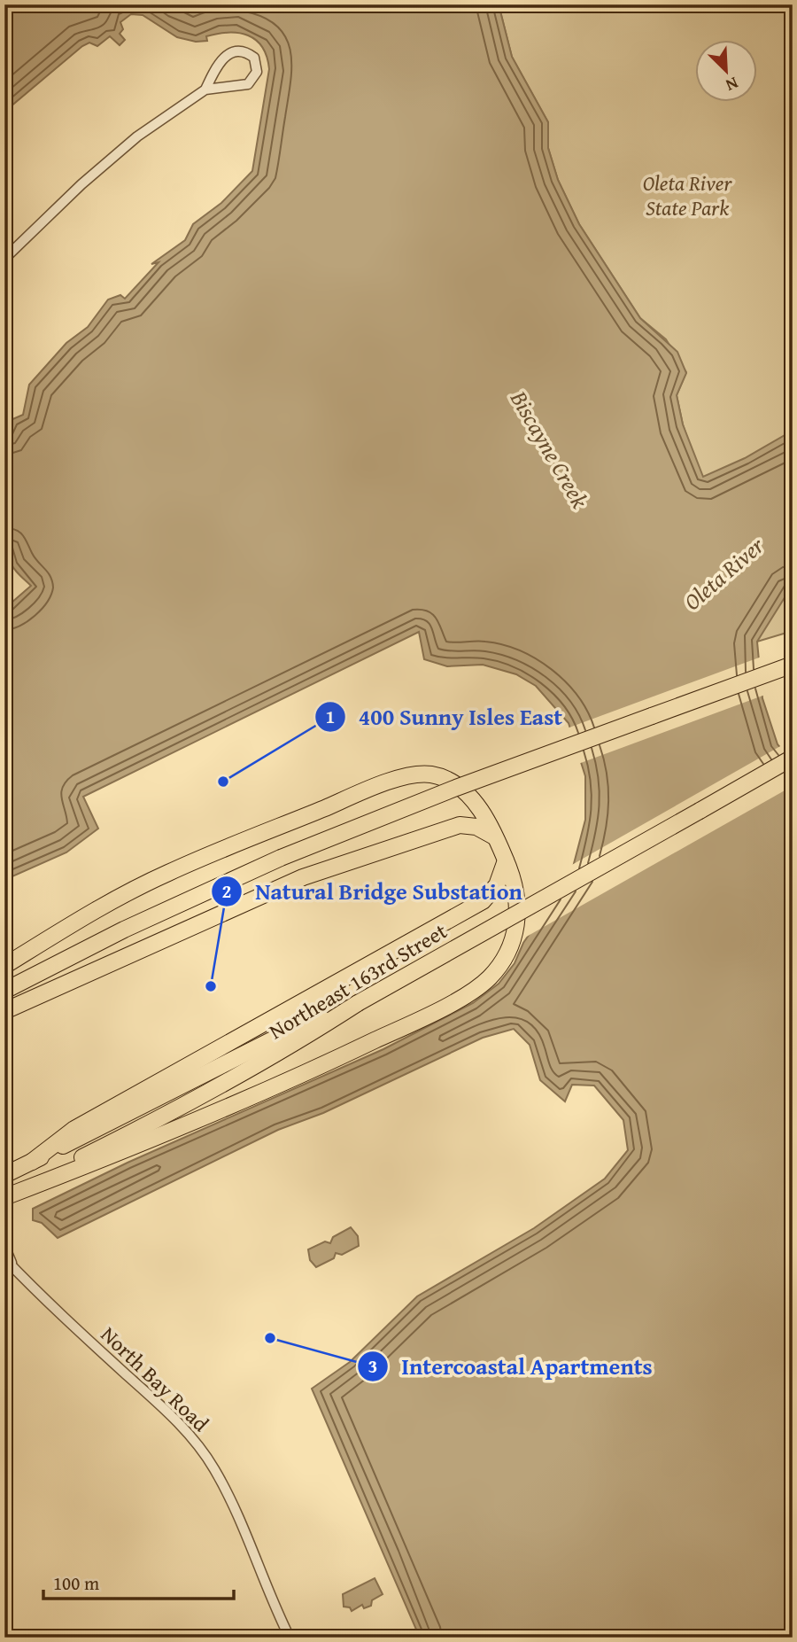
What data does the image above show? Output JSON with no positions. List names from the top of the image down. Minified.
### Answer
{"streets":{"main road":["Northeast 163rd Street"],"street":["North Bay Road"]},"water":["Biscayne Creek","Oleta River"],"parks":["Oleta River State Park"],"places":["400 Sunny Isles East","Natural Bridge Substation","Intercoastal Apartments"],"scale_bar":"100 m","north":"bottom right"}
